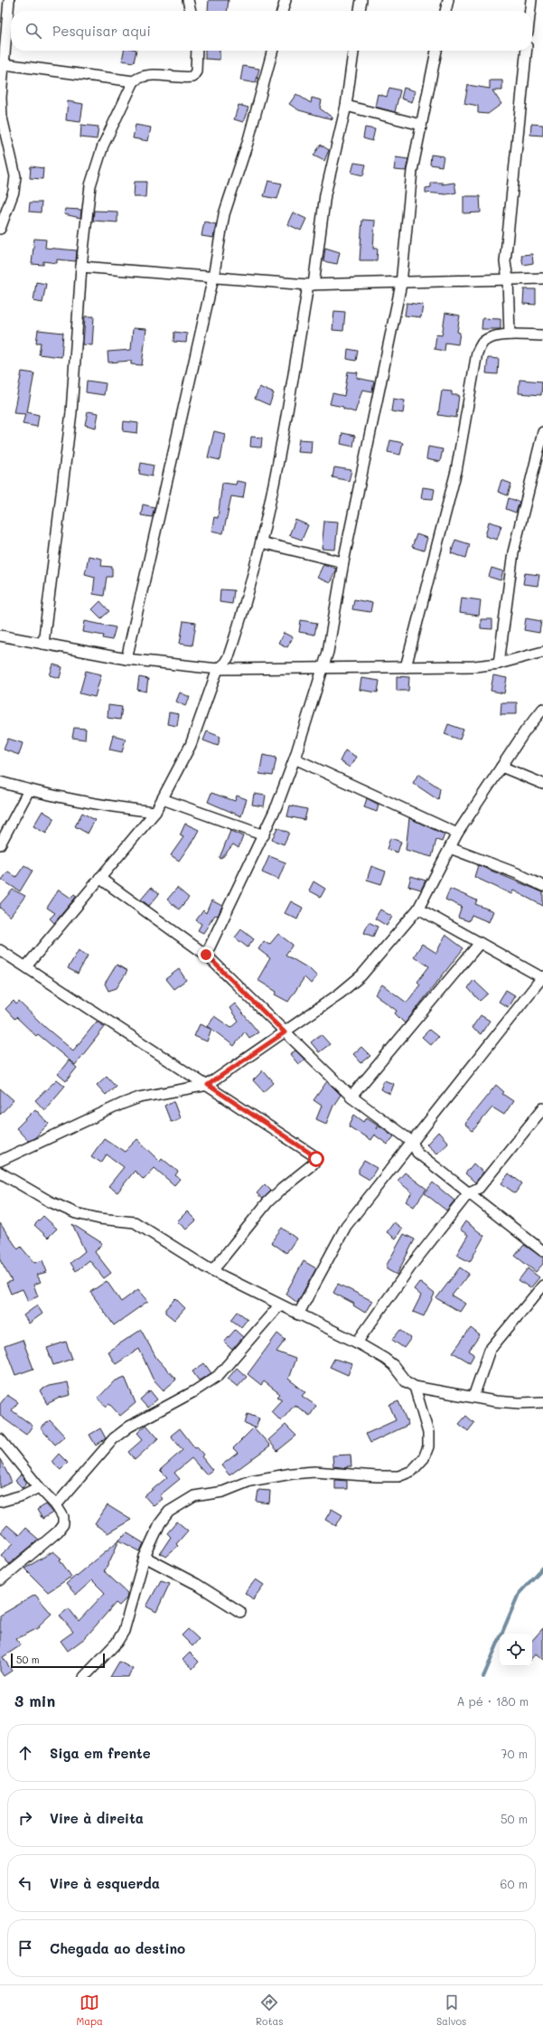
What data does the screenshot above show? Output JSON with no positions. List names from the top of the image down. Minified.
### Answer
{"scale_bar":"50 m","page":{"search":"Pesquisar aqui","scale":"50 m","heading":["3 min","A pé · 180 m"],"list":[["Siga em frente","70 m"],["Vire à direita","50 m"],["Vire à esquerda","60 m"],"Chegada ao destino"],"nav":["Mapa","Rotas","Salvos"]}}
